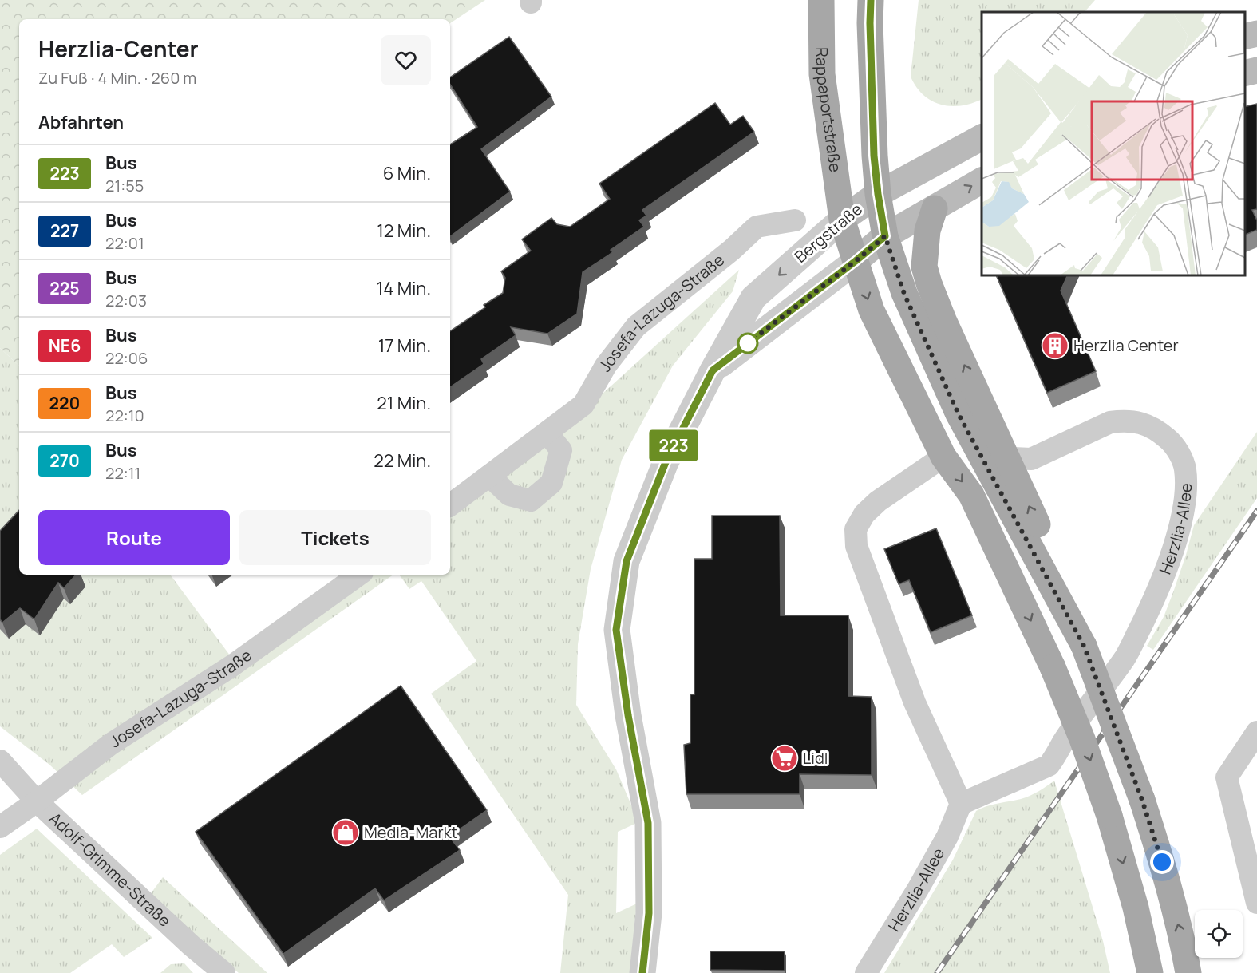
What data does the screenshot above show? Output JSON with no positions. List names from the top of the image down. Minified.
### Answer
{"streets":{"main road":["Rappaportstraße","Bergstraße"],"street":["Josefa-Lazuga-Straße","Herzlia-Allee","Adolf-Grimme-Straße"]},"crossings":[["Rappaportstraße","Bergstraße"],["Josefa-Lazuga-Straße","Adolf-Grimme-Straße"]],"places":{"building":["Herzlia Center"],"supermarket":["Lidl"],"shop":["Media-Markt"]},"lines":["bus line 223"],"page":{"on_map":"223","heading":[["Herzlia-Center","Zu Fuß · 4 Min. · 260 m"],"Abfahrten"],"list":[{"mark":"223","name":"Bus","note":"21:55","value":"6 Min."},{"mark":"227","name":"Bus","note":"22:01","value":"12 Min."},{"mark":"225","name":"Bus","note":"22:03","value":"14 Min."},{"mark":"NE6","name":"Bus","note":"22:06","value":"17 Min."},{"mark":"220","name":"Bus","note":"22:10","value":"21 Min."},{"mark":"270","name":"Bus","note":"22:11","value":"22 Min."}],"buttons":["Route","Tickets"]}}
